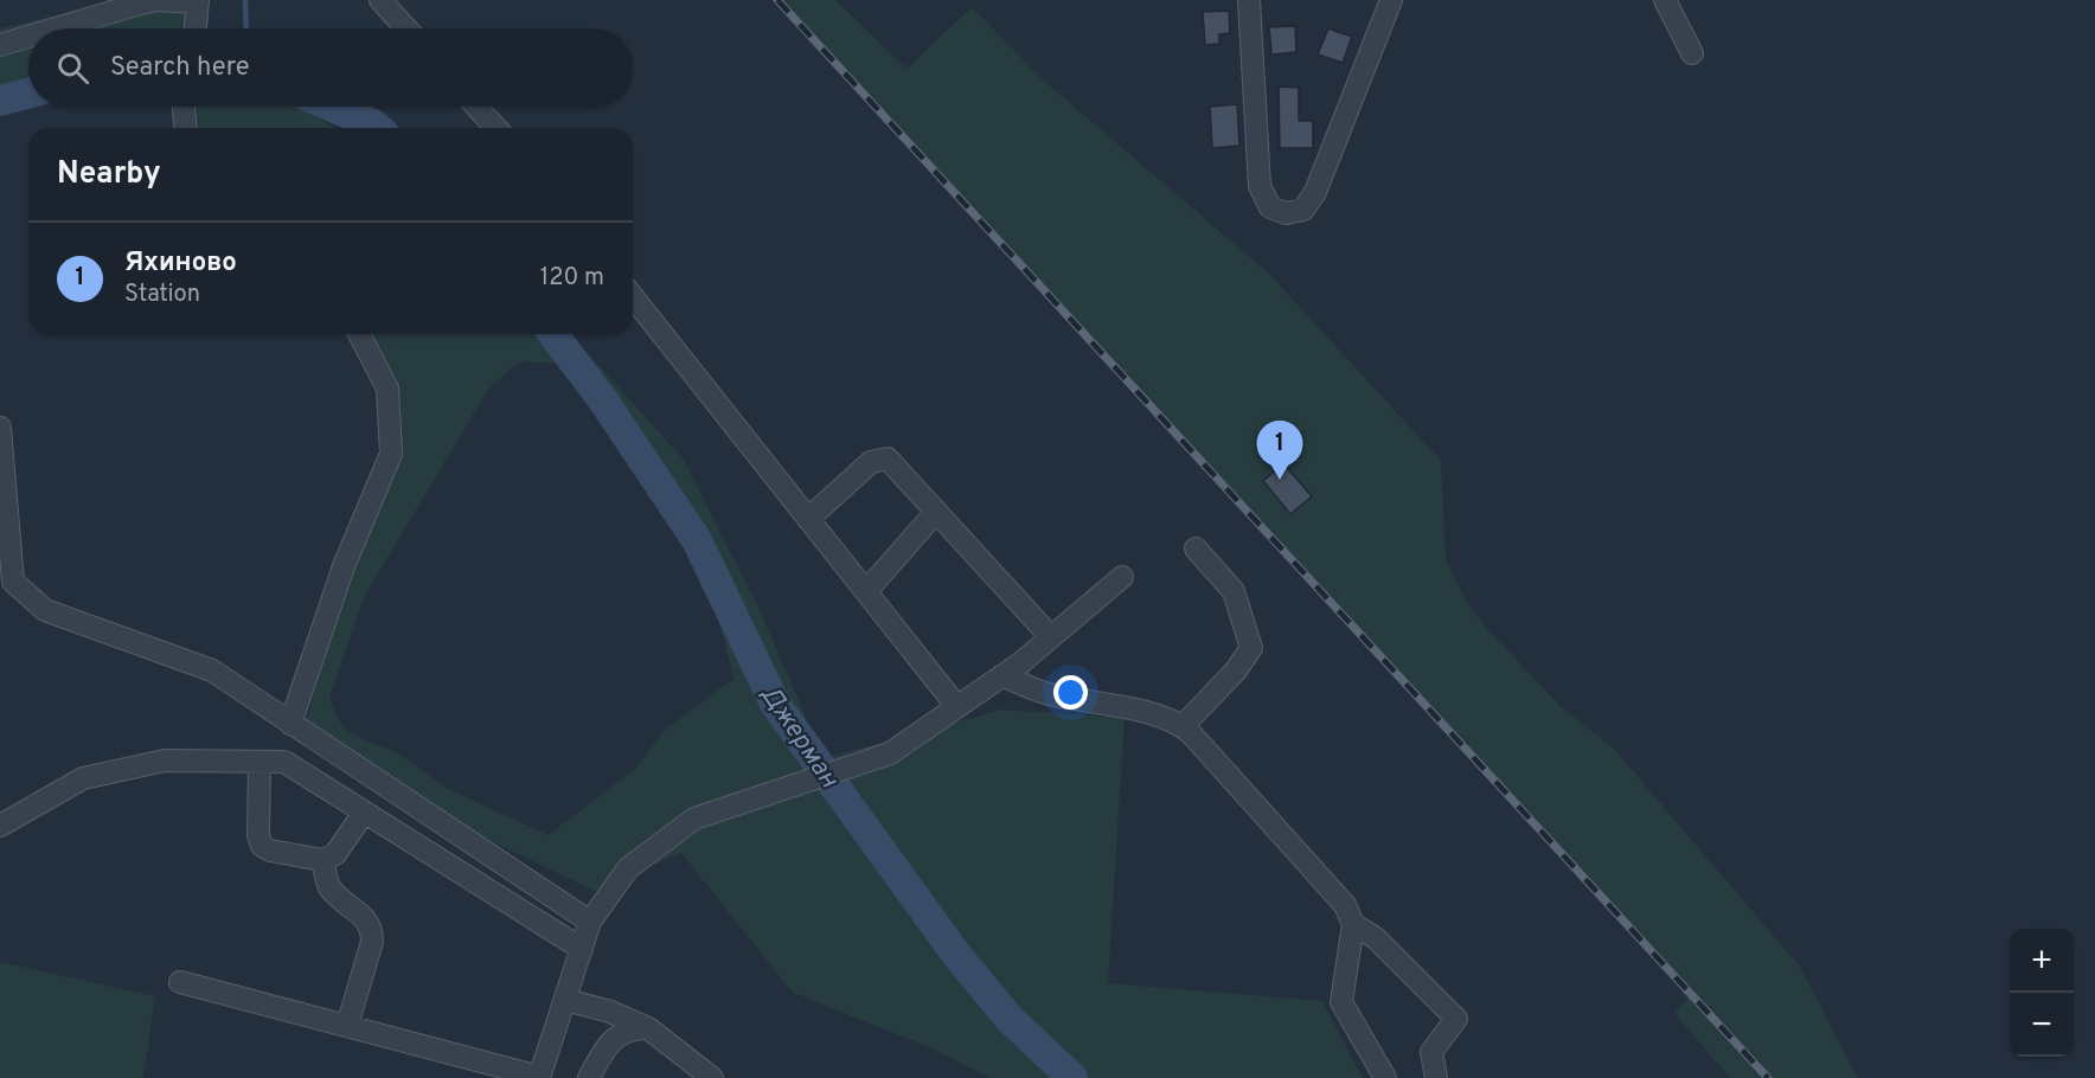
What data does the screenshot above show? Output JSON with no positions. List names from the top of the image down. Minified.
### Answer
{"water":["Джерман"],"page":{"search":"Search here","heading":"Nearby","list":[{"mark":"1","name":"Яхиново","note":"Station","value":"120 m"}],"pins":"1","map_buttons":["+","−"]}}
